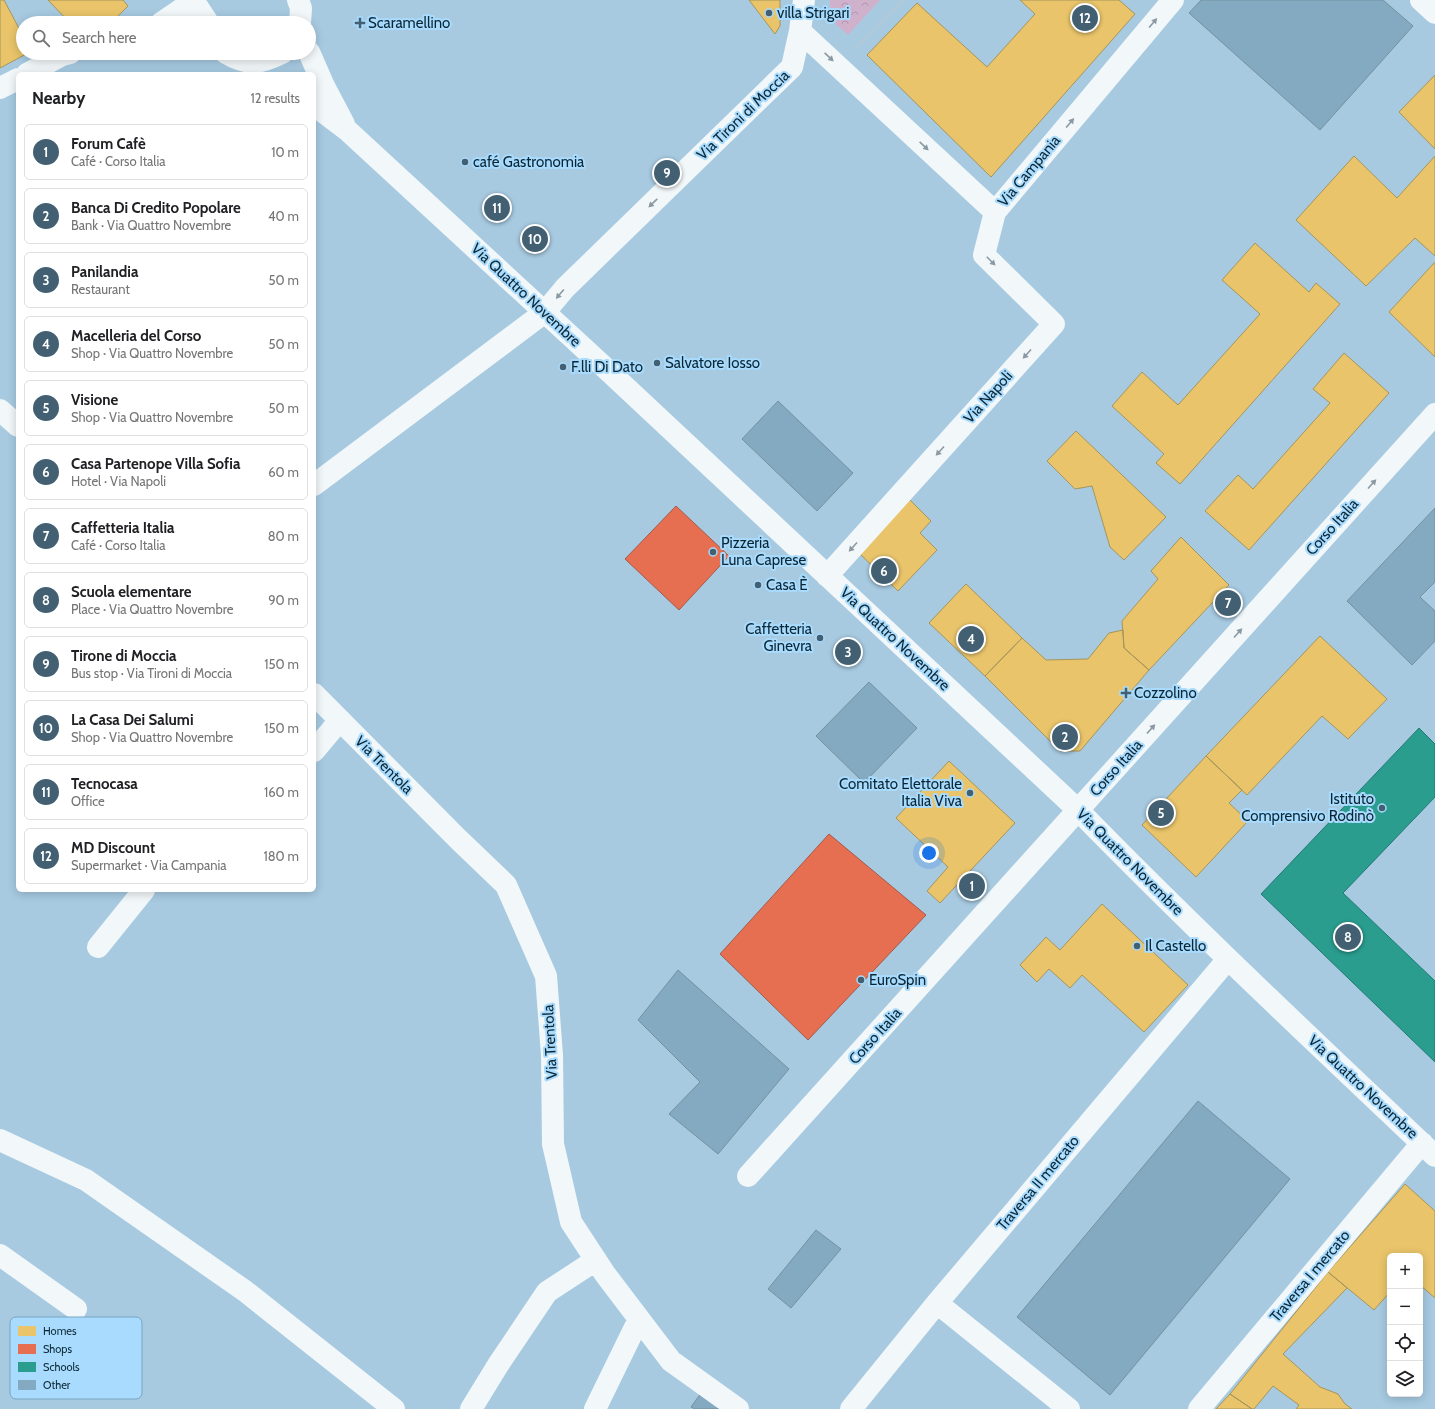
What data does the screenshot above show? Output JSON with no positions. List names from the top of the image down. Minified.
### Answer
{"streets":{"street":["Via Tironi di Moccia","Via Campania","Via Quattro Novembre","Via Napoli","Corso Italia","Via Trentola","Traversa II mercato","Traversa I mercato"]},"crossings":[["Via Tironi di Moccia","Via Campania"],["Via Tironi di Moccia","Via Quattro Novembre"],["Via Campania","Via Napoli"],["Via Quattro Novembre","Via Napoli"],["Via Quattro Novembre","Corso Italia"],["Via Quattro Novembre","Traversa II mercato"],["Via Quattro Novembre","Traversa I mercato"]],"one_way":["Via Tironi di Moccia","Via Napoli","Corso Italia"],"places":{"other":["villa Strigari","café Gastronomia","Salvatore Iosso","F.lli Di Dato","Pizzeria Luna Caprese","Casa È","Caffetteria Ginevra","Comitato Elettorale Italia Viva","Istituto Comprensivo Rodinò","Il Castello","EuroSpin"],"health":["Scaramellino","Cozzolino"]},"legend":["Homes","Shops","Schools","Other"],"page":{"pins":["12","9","11","10","6","7","4","3","2","5","1","8"],"search":"Search here","heading":["Nearby","12 results"],"list":[{"mark":"1","name":"Forum Cafè","note":"Café · Corso Italia","value":"10 m"},{"mark":"2","name":"Banca Di Credito Popolare","note":"Bank · Via Quattro Novembre","value":"40 m"},{"mark":"3","name":"Panilandia","note":"Restaurant","value":"50 m"},{"mark":"4","name":"Macelleria del Corso","note":"Shop · Via Quattro Novembre","value":"50 m"},{"mark":"5","name":"Visione","note":"Shop · Via Quattro Novembre","value":"50 m"},{"mark":"6","name":"Casa Partenope Villa Sofia","note":"Hotel · Via Napoli","value":"60 m"},{"mark":"7","name":"Caffetteria Italia","note":"Café · Corso Italia","value":"80 m"},{"mark":"8","name":"Scuola elementare","note":"Place · Via Quattro Novembre","value":"90 m"},{"mark":"9","name":"Tirone di Moccia","note":"Bus stop · Via Tironi di Moccia","value":"150 m"},{"mark":"10","name":"La Casa Dei Salumi","note":"Shop · Via Quattro Novembre","value":"150 m"},{"mark":"11","name":"Tecnocasa","note":"Office","value":"160 m"},{"mark":"12","name":"MD Discount","note":"Supermarket · Via Campania","value":"180 m"}],"map_buttons":["+","−"]}}
